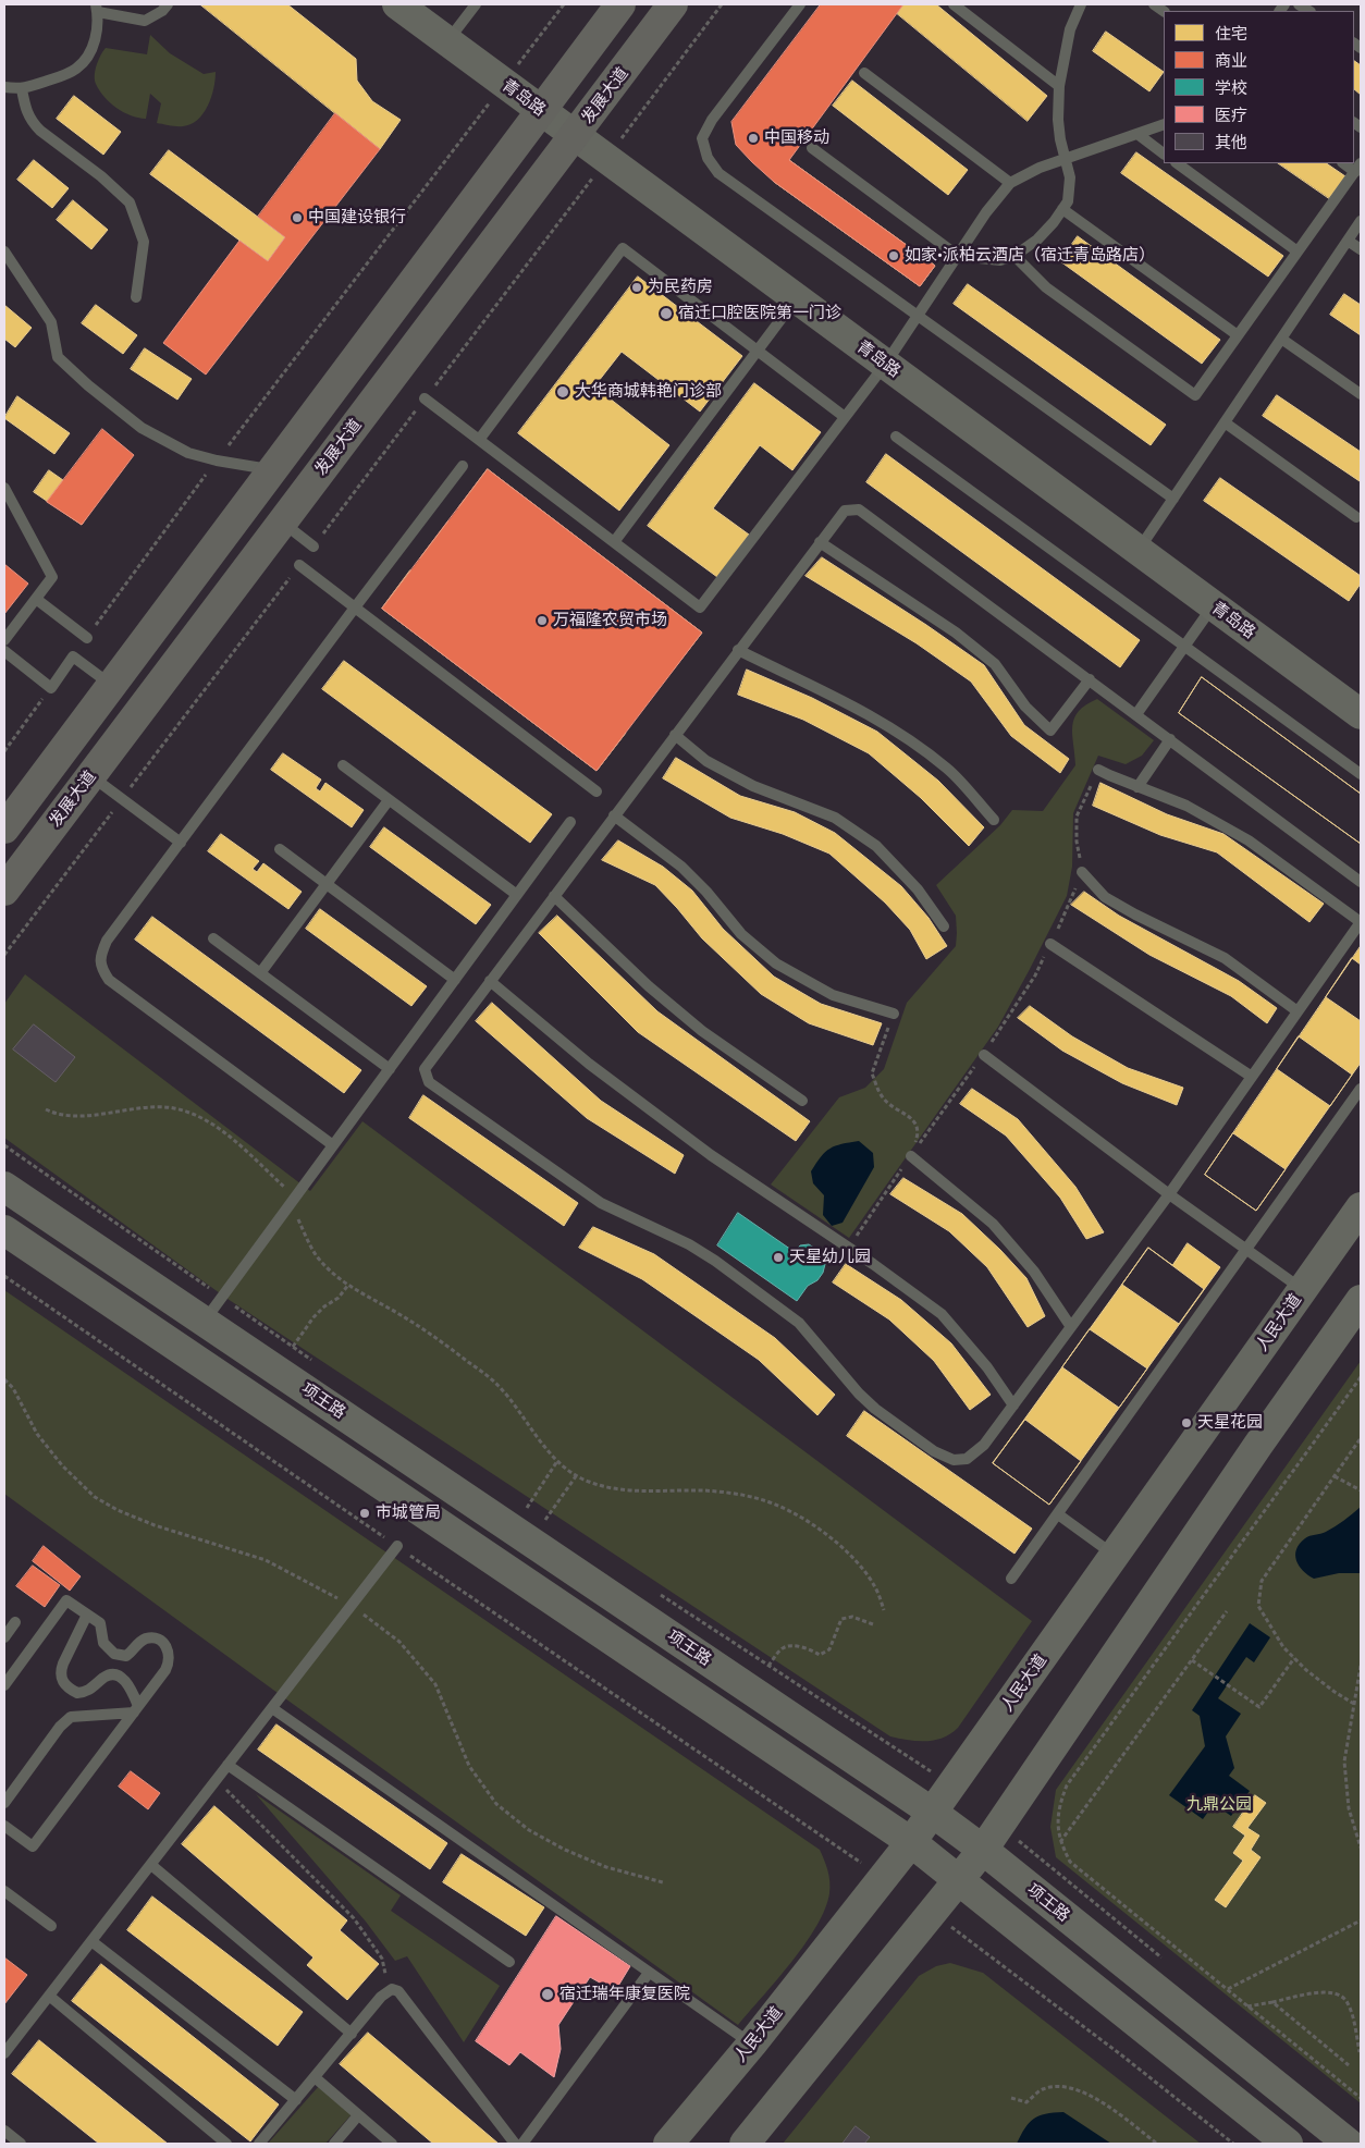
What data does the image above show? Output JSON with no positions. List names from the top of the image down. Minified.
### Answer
{"streets":{"main road":["发展大道","青岛路","人民大道","项王路"]},"crossings":[["发展大道","青岛路"],["人民大道","项王路"]],"parks":["九鼎公园"],"places":["中国移动","中国建设银行","如家·派柏云酒店（宿迁青岛路店）","为民药房","宿迁口腔医院第一门诊","大华商城韩艳门诊部","万福隆农贸市场","天星幼儿园","天星花园","市城管局","宿迁瑞年康复医院"],"legend":["住宅","商业","学校","医疗","其他"]}
